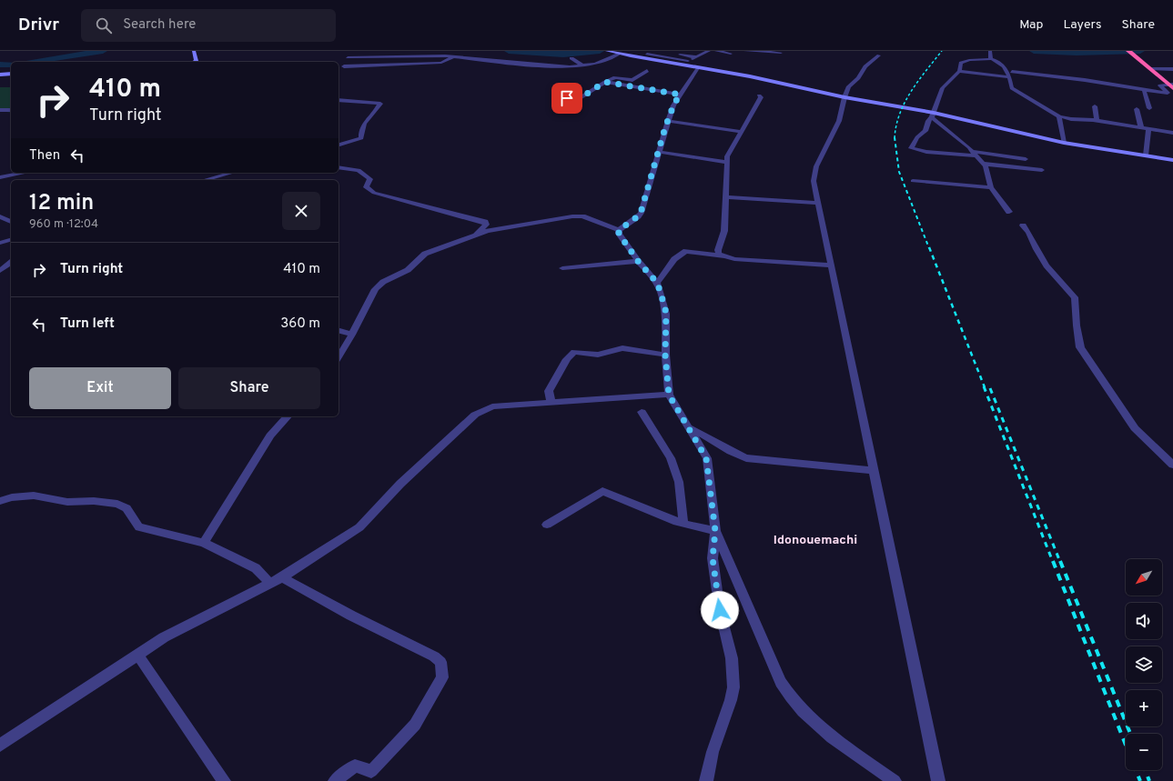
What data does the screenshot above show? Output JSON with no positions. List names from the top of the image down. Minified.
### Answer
{"districts":["Idonouemachi"],"north":"bottom left","page":{"header":"Drivr","search":"Search here","nav":["Map","Layers","Share"],"turn":["410 m","Turn right"],"then":"Then","heading":["12 min","960 m · 12:04"],"list":[{"name":"Turn right","value":"410 m"},{"name":"Turn left","value":"360 m"}],"buttons":["Exit","Share"],"map_buttons":["+","−"]}}
